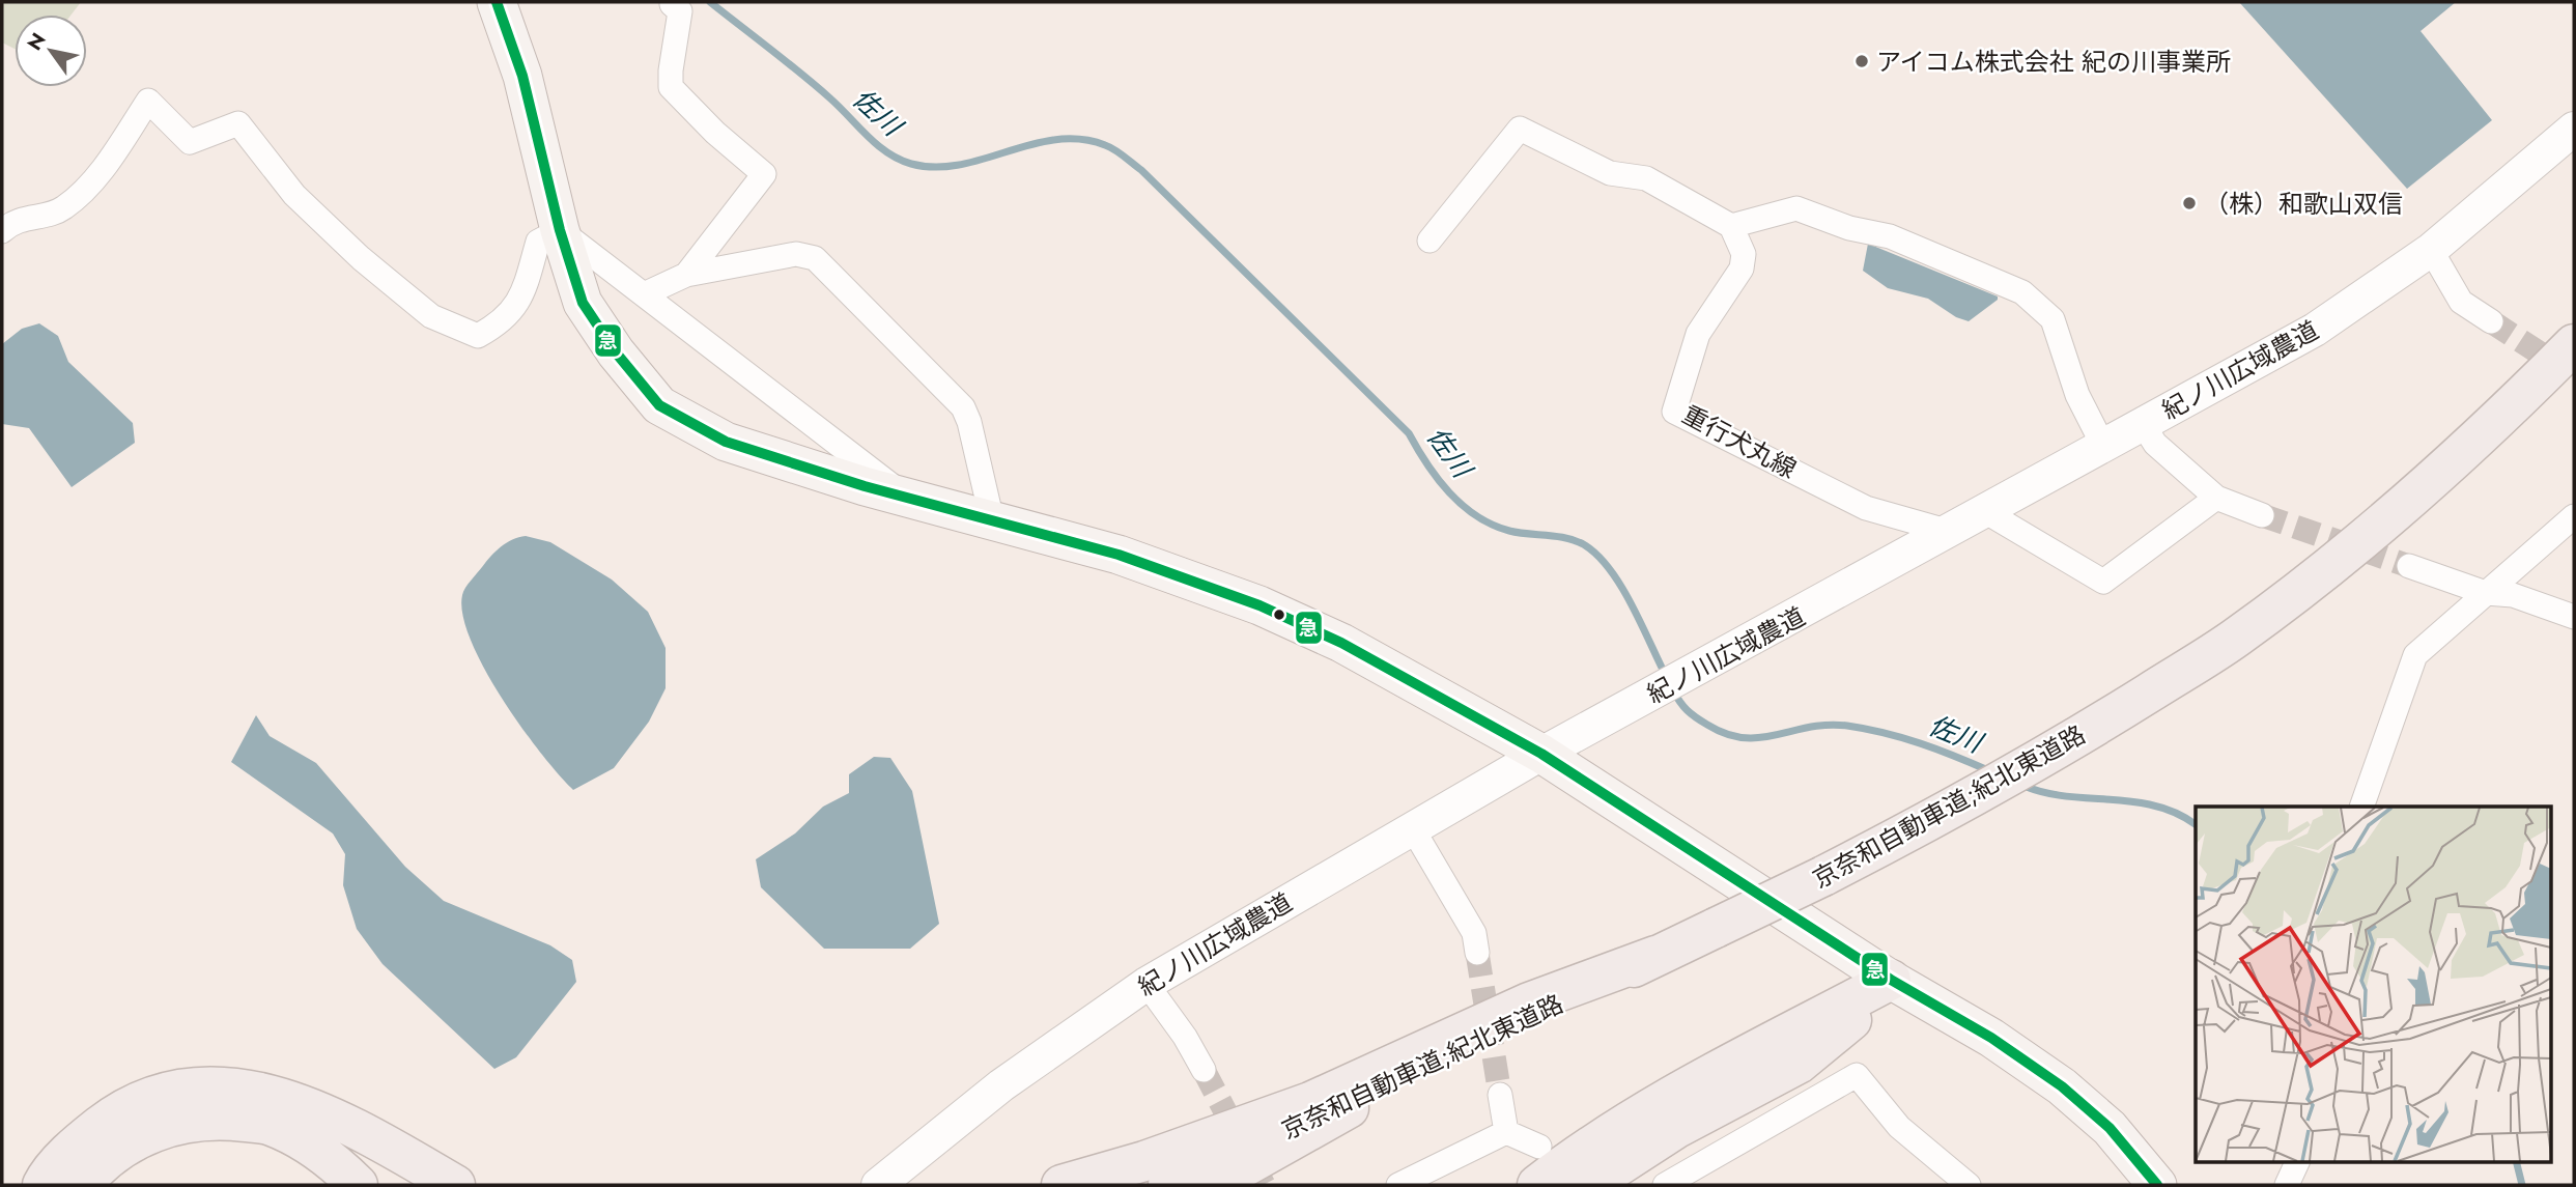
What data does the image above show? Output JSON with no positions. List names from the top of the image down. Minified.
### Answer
{"streets":{"highway":["京奈和自動車道;紀北東道路"],"street":["紀ノ川広域農道","重行犬丸線"]},"crossings":[["紀ノ川広域農道","重行犬丸線"]],"water":["佐川"],"places":["アイコム株式会社 紀の川事業所","（株）和歌山双信"],"lines":["transit line 急"],"north":"top left"}
